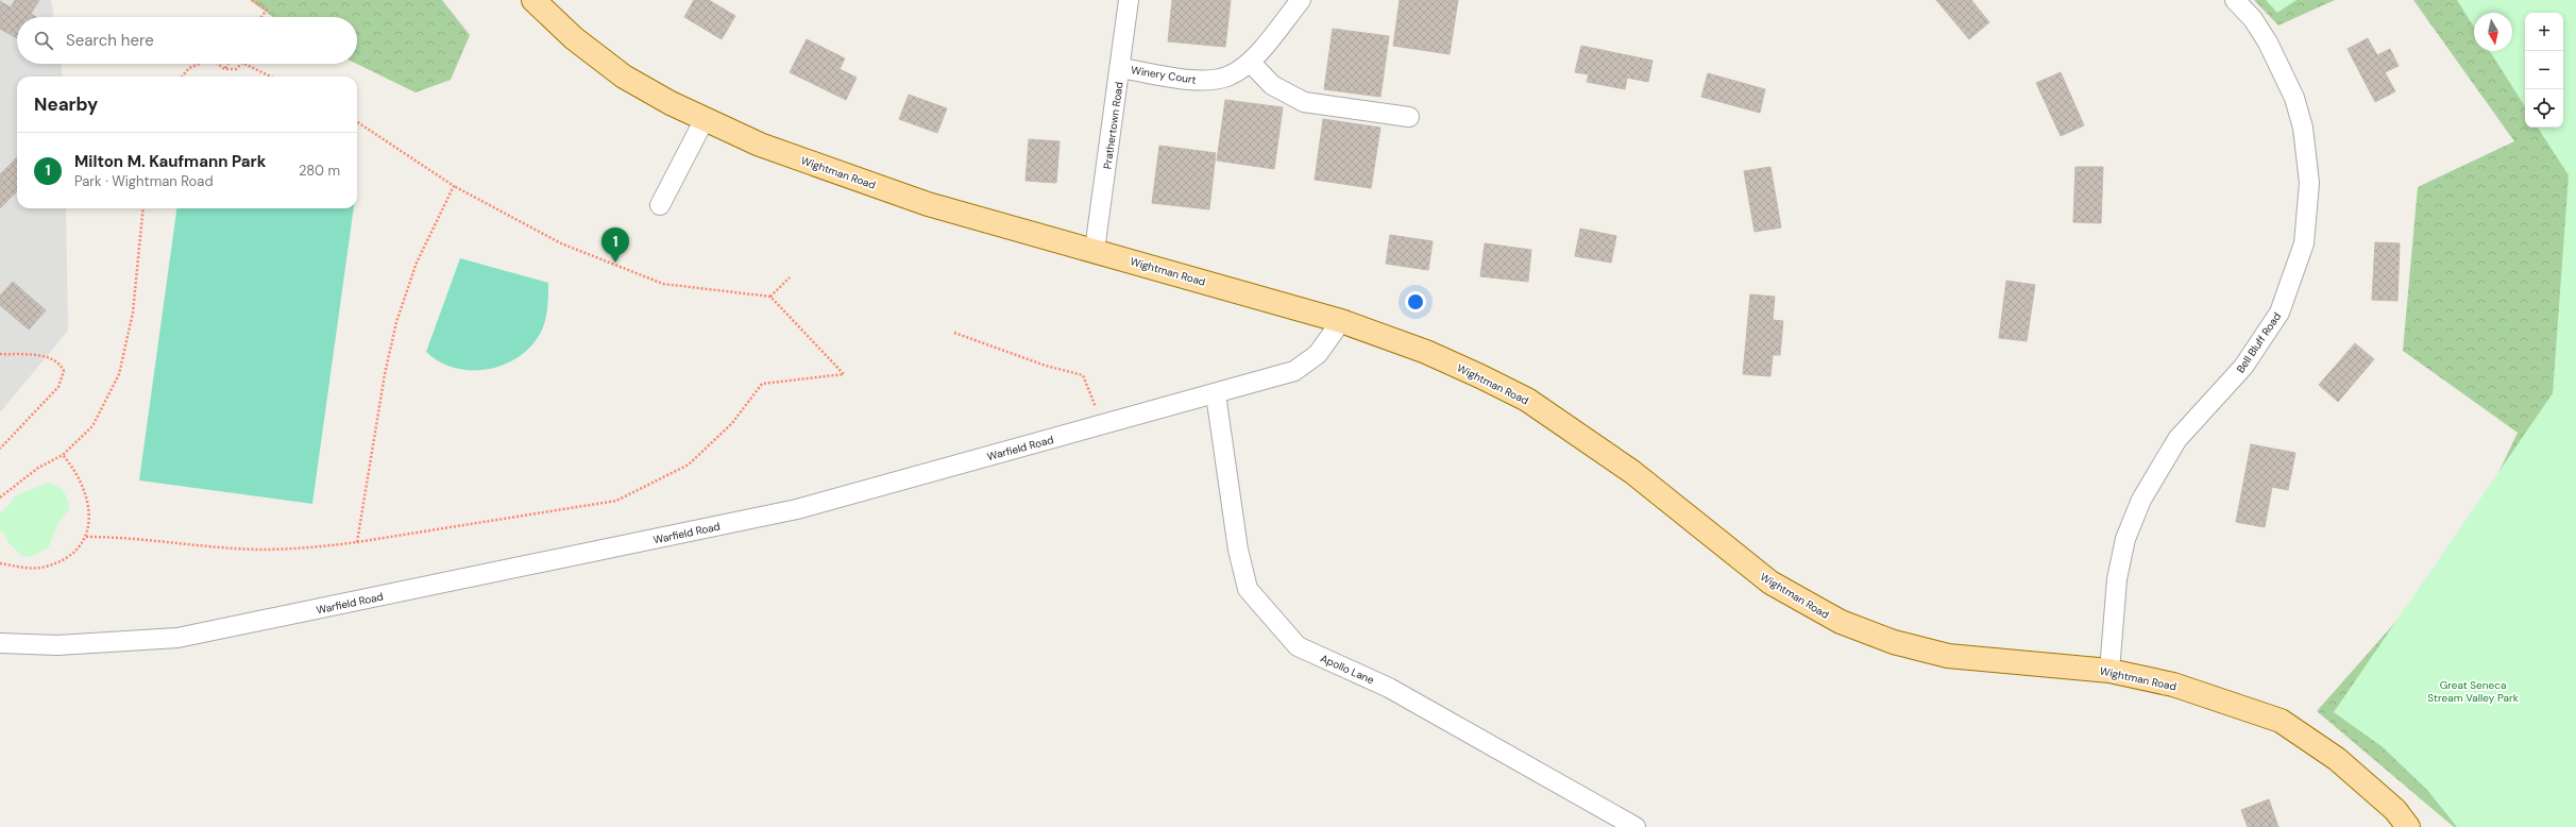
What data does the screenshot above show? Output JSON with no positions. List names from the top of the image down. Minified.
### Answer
{"streets":{"main road":["Wightman Road"],"street":["Winery Court","Prathertown Road","Bell Bluff Road","Warfield Road","Apollo Lane"]},"crossings":[["Winery Court","Prathertown Road"],["Prathertown Road","Wightman Road"],["Wightman Road","Bell Bluff Road"],["Wightman Road","Warfield Road"],["Warfield Road","Apollo Lane"]],"parks":["Great Seneca Stream Valley Park"],"north":"bottom","page":{"map_buttons":["+","−"],"search":"Search here","heading":"Nearby","list":[{"mark":"1","name":"Milton M. Kaufmann Park","note":"Park · Wightman Road","value":"280 m"}],"pins":"1"}}
